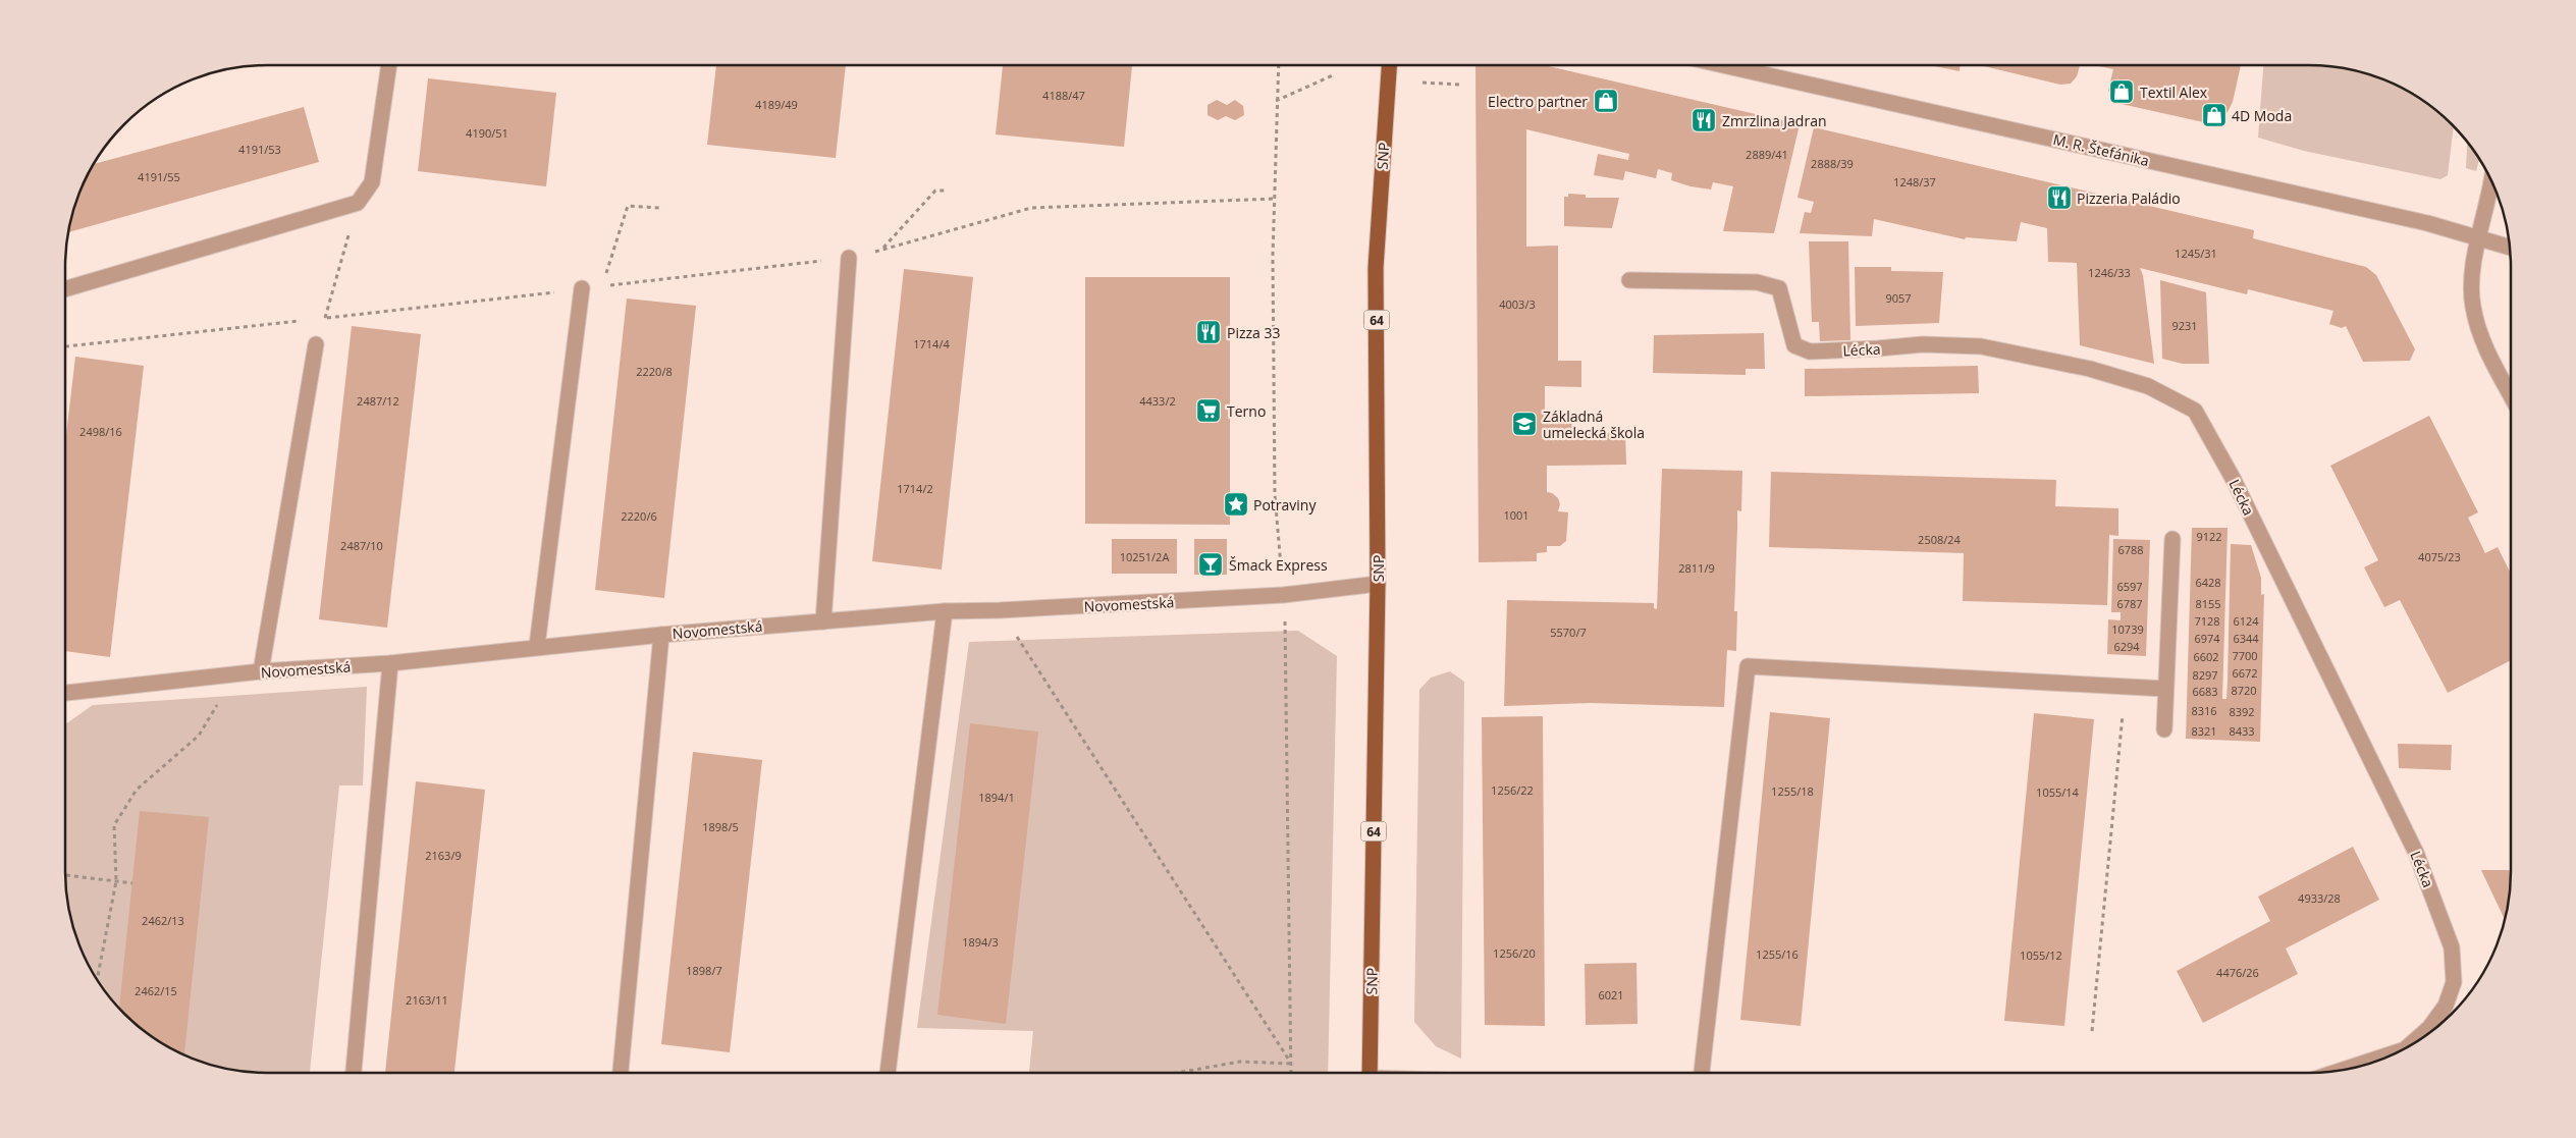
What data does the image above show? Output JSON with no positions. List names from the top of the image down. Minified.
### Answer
{"streets":{"main road":["SNP","64"],"street":["M. R. Štefánika","Lécka","Novomestská"]},"crossings":[["SNP","Novomestská"]],"places":{"shop":["Textil Alex","Electro partner","4D Moda"],"restaurant":["Zmrzlina Jadran","Pizzeria Paládio","Pizza 33"],"supermarket":["Terno"],"school or university":["Základná umelecká škola"],"place":["Potraviny"],"bar":["Šmack Express"]},"house_numbers":["4188/47","4189/49","4190/51","4191/53","2889/41","2888/39","4191/55","1248/37","1245/31","1246/33","9057","4003/3","9231","1714/4","2220/8","2487/12","4433/2","2498/16","1714/2","1001","2220/6","9122","2508/24","2487/10","6788","10251/2A","4075/23","2811/9","6428","6597","6787","8155","7128","6124","10739","5570/7","6974","6344","6294","7700","6602","6672","8297","8720","6683","8316","8392","8321","8433","1256/22","1255/18","1055/14","1894/1","1898/5","2163/9","4933/28","2462/13","1894/3","1256/20","1255/16","1055/12","1898/7","4476/26","2462/15","6021","2163/11"]}
